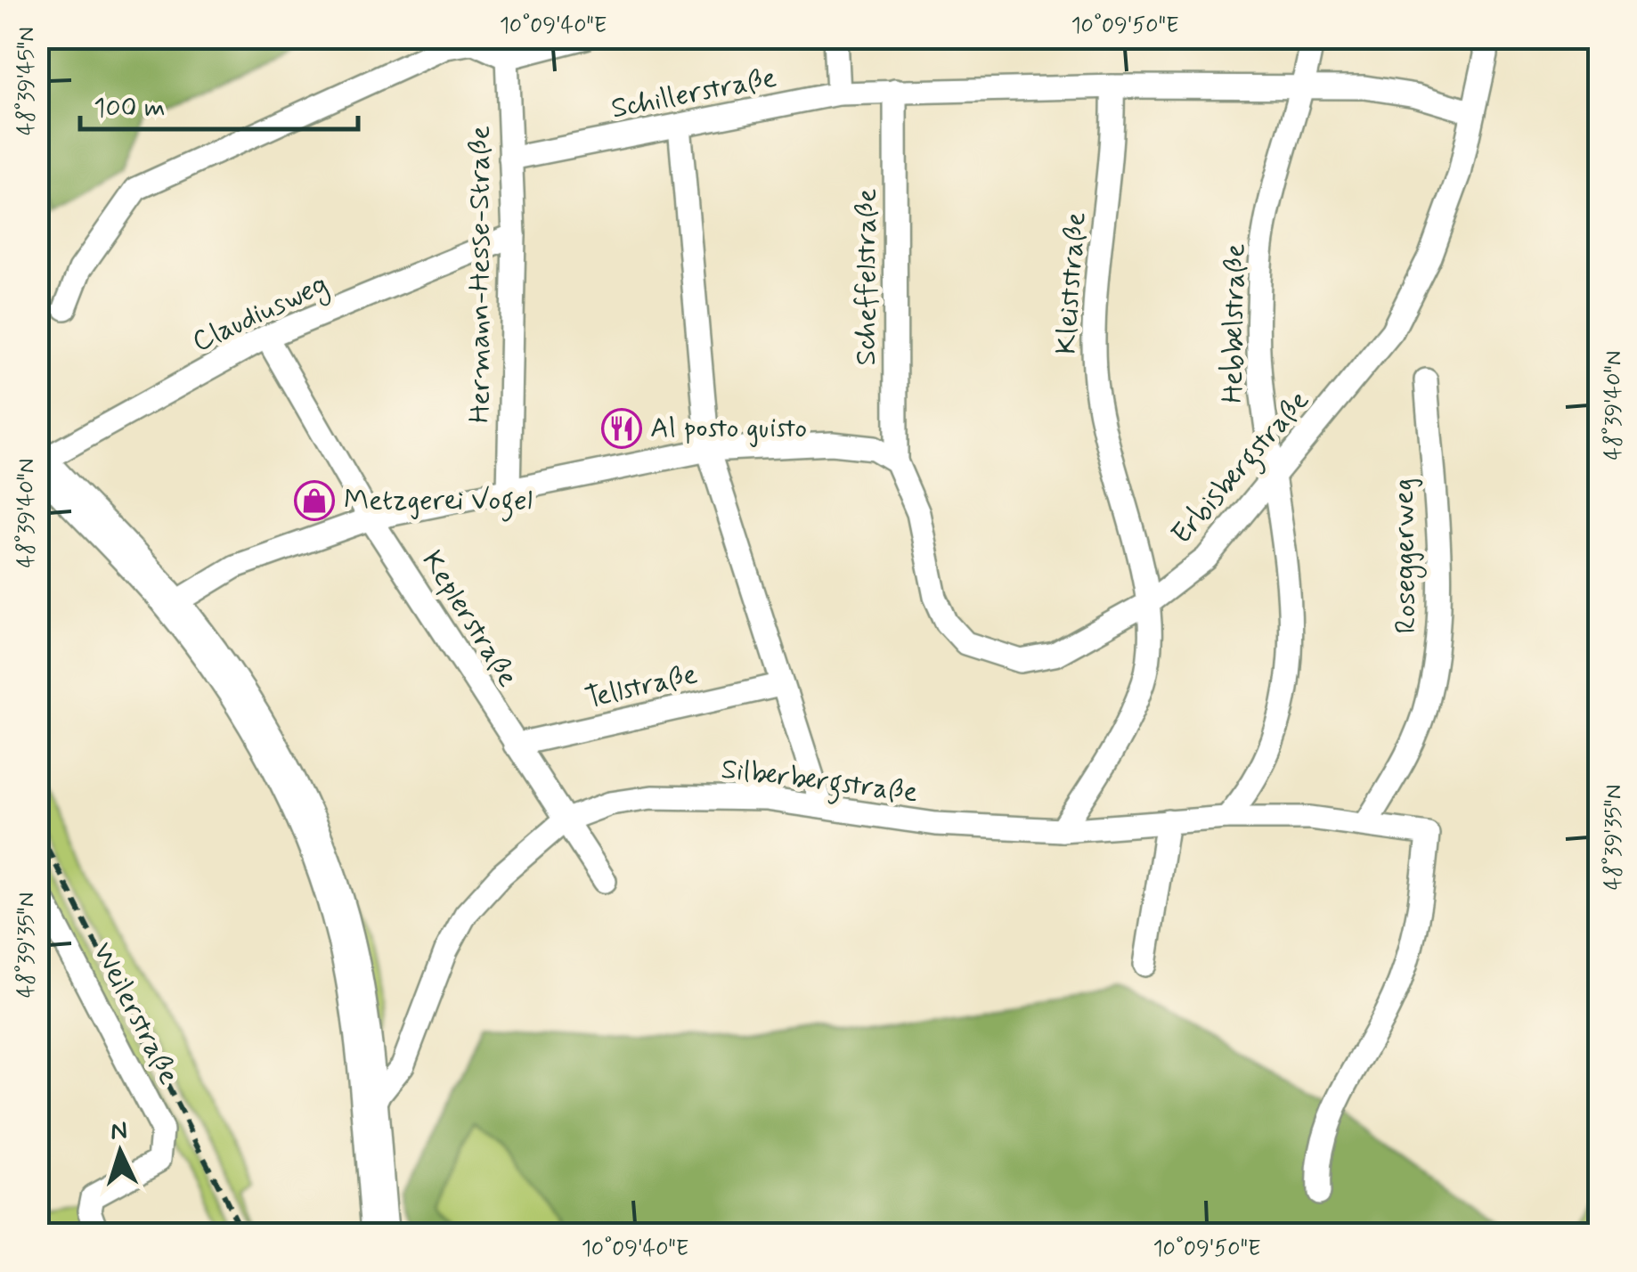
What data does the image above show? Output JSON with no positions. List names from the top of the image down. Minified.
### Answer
{"streets":{"street":["Schillerstraße","Hermann-Hesse-Straße","Scheffelstraße","Kleiststraße","Claudiusweg","Hebbelstraße","Erbisbergstraße","Roseggerweg","Keplerstraße","Tellstraße","Silberbergstraße","Weilerstraße"]},"crossings":[["Schillerstraße","Hermann-Hesse-Straße"],["Schillerstraße","Scheffelstraße"],["Schillerstraße","Kleiststraße"],["Schillerstraße","Hebbelstraße"],["Schillerstraße","Erbisbergstraße"],["Hermann-Hesse-Straße","Claudiusweg"],["Scheffelstraße","Erbisbergstraße"],["Kleiststraße","Erbisbergstraße"],["Kleiststraße","Silberbergstraße"],["Claudiusweg","Keplerstraße"],["Hebbelstraße","Erbisbergstraße"],["Hebbelstraße","Silberbergstraße"],["Roseggerweg","Silberbergstraße"],["Keplerstraße","Tellstraße"],["Keplerstraße","Silberbergstraße"]],"places":{"restaurant":["Al posto guisto"],"shop":["Metzgerei Vogel"]},"scale_bar":"100 m","north":"top","coordinates":["10°09'40\"E","10°09'50\"E","48°39'45\"N","48°39'40\"N","48°39'35\"N"]}
